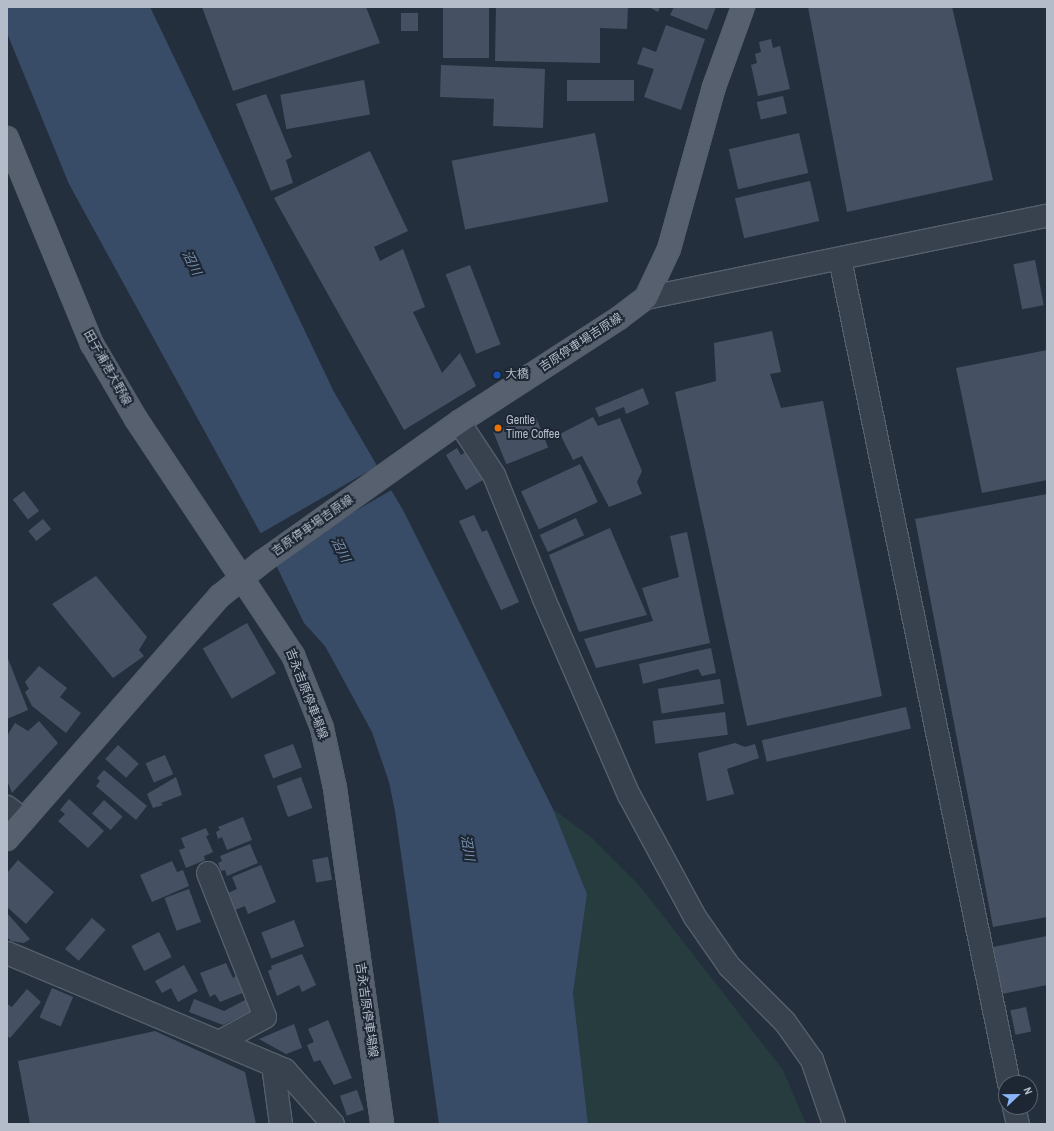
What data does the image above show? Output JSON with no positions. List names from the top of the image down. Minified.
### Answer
{"streets":{"main road":["吉原停車場吉原線","田子浦港大野線","吉永吉原停車場線"]},"crossings":[["吉原停車場吉原線","田子浦港大野線"],["吉原停車場吉原線","吉永吉原停車場線"],["田子浦港大野線","吉永吉原停車場線"]],"water":["沼川"],"places":["大橋","Gentle Time Coffee"],"north":"right"}
